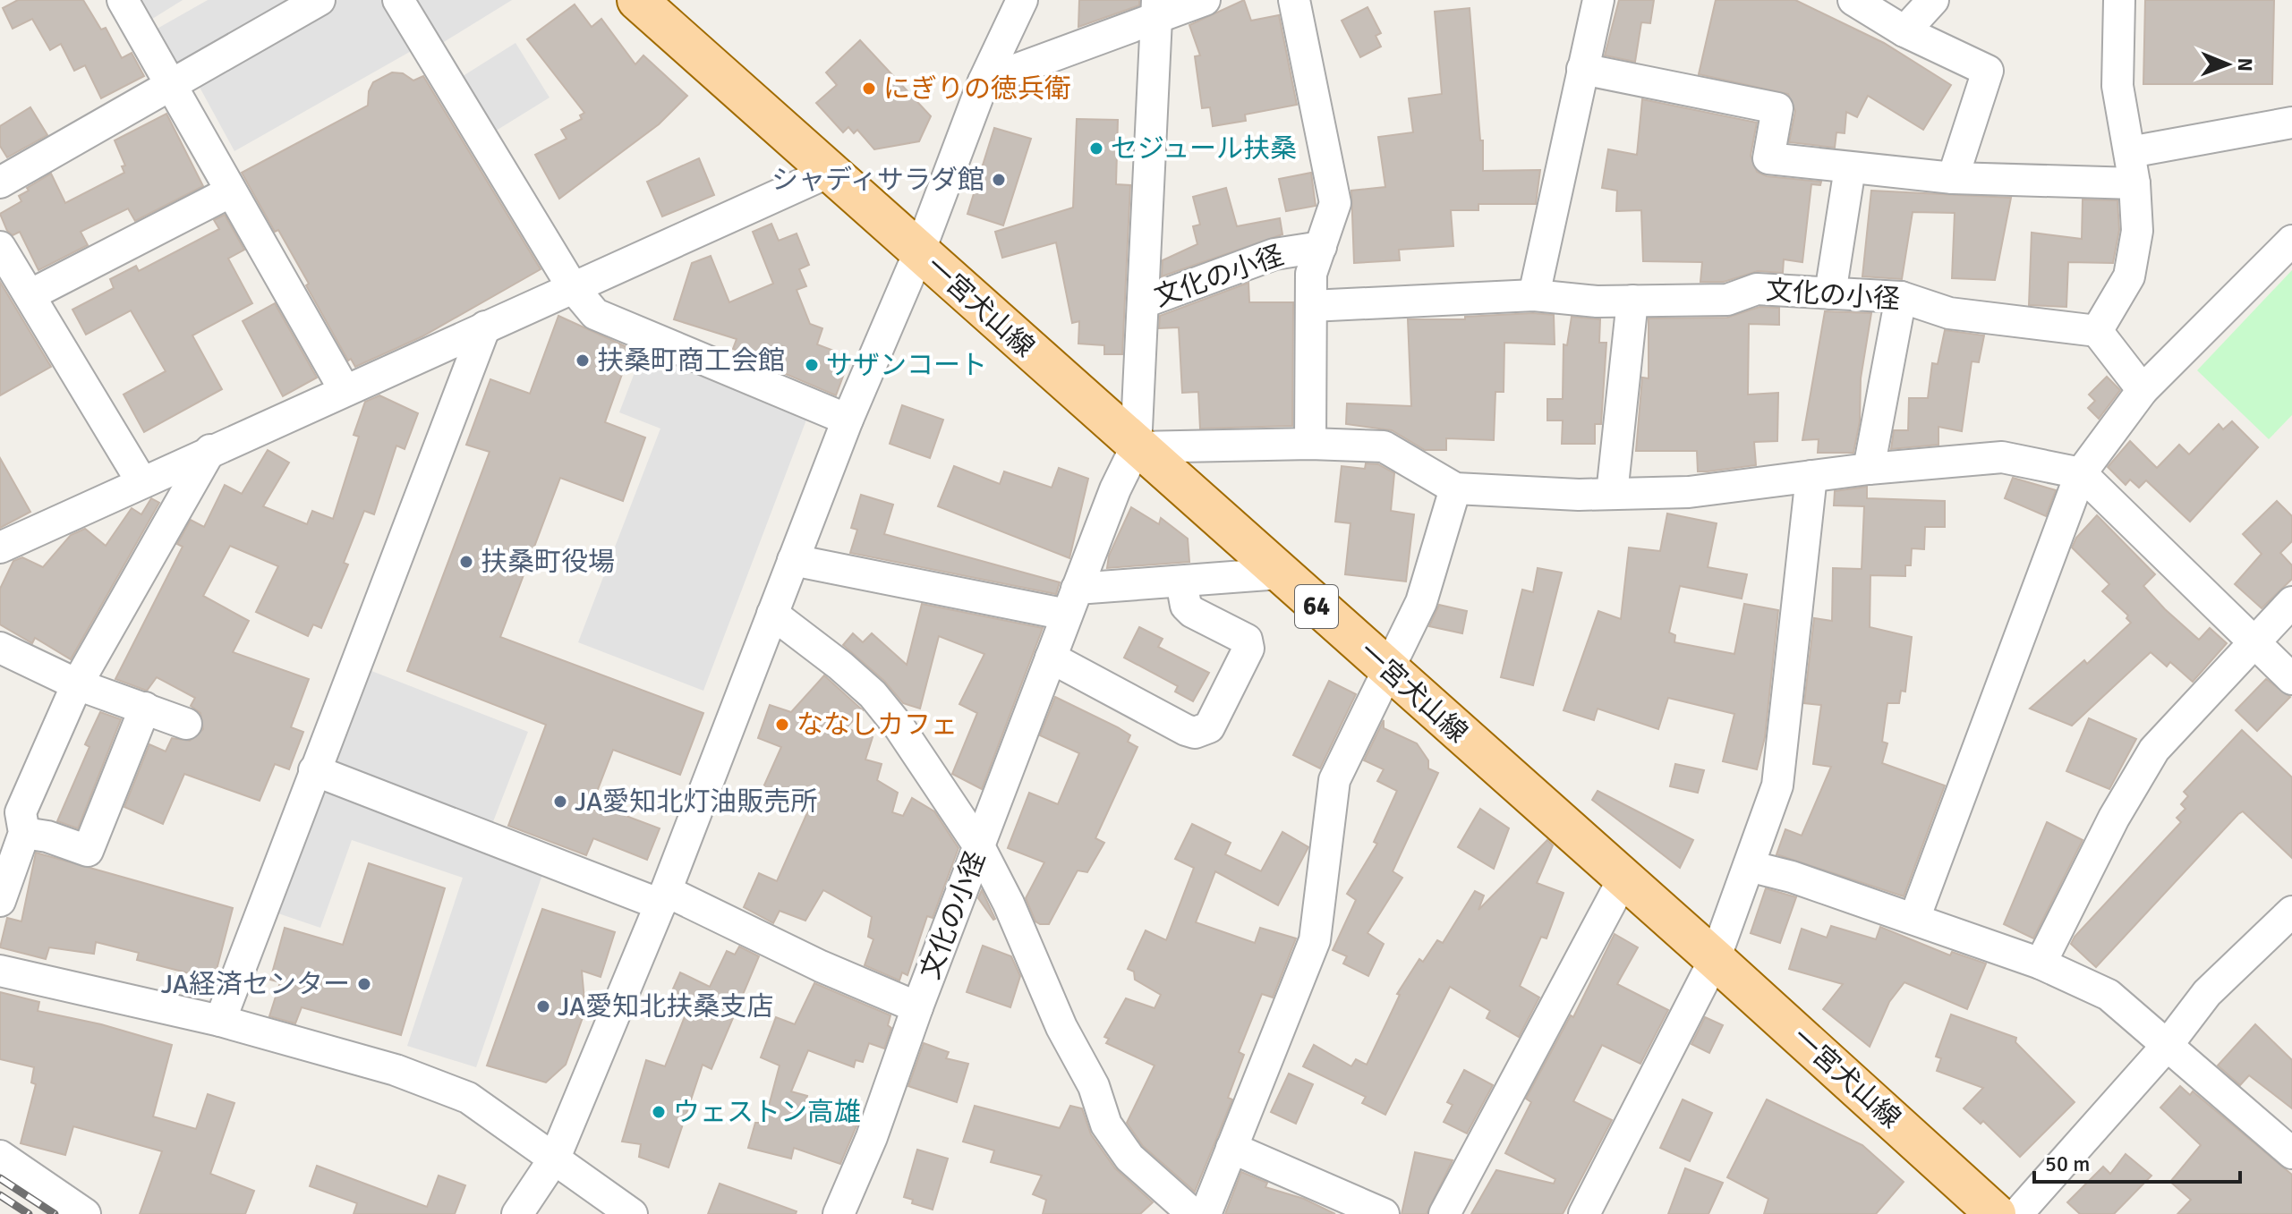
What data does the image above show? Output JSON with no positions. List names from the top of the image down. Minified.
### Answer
{"streets":{"main road":["一宮犬山線","64"],"street":["文化の小径"]},"crossings":[["文化の小径","一宮犬山線"]],"places":["にぎりの徳兵衛","セジュール扶桑","シャディサラダ館","扶桑町商工会館","サザンコート","扶桑町役場","ななしカフェ","JA愛知北灯油販売所","JA経済センター","JA愛知北扶桑支店","ウェストン高雄"],"scale_bar":"50 m","north":"right"}
